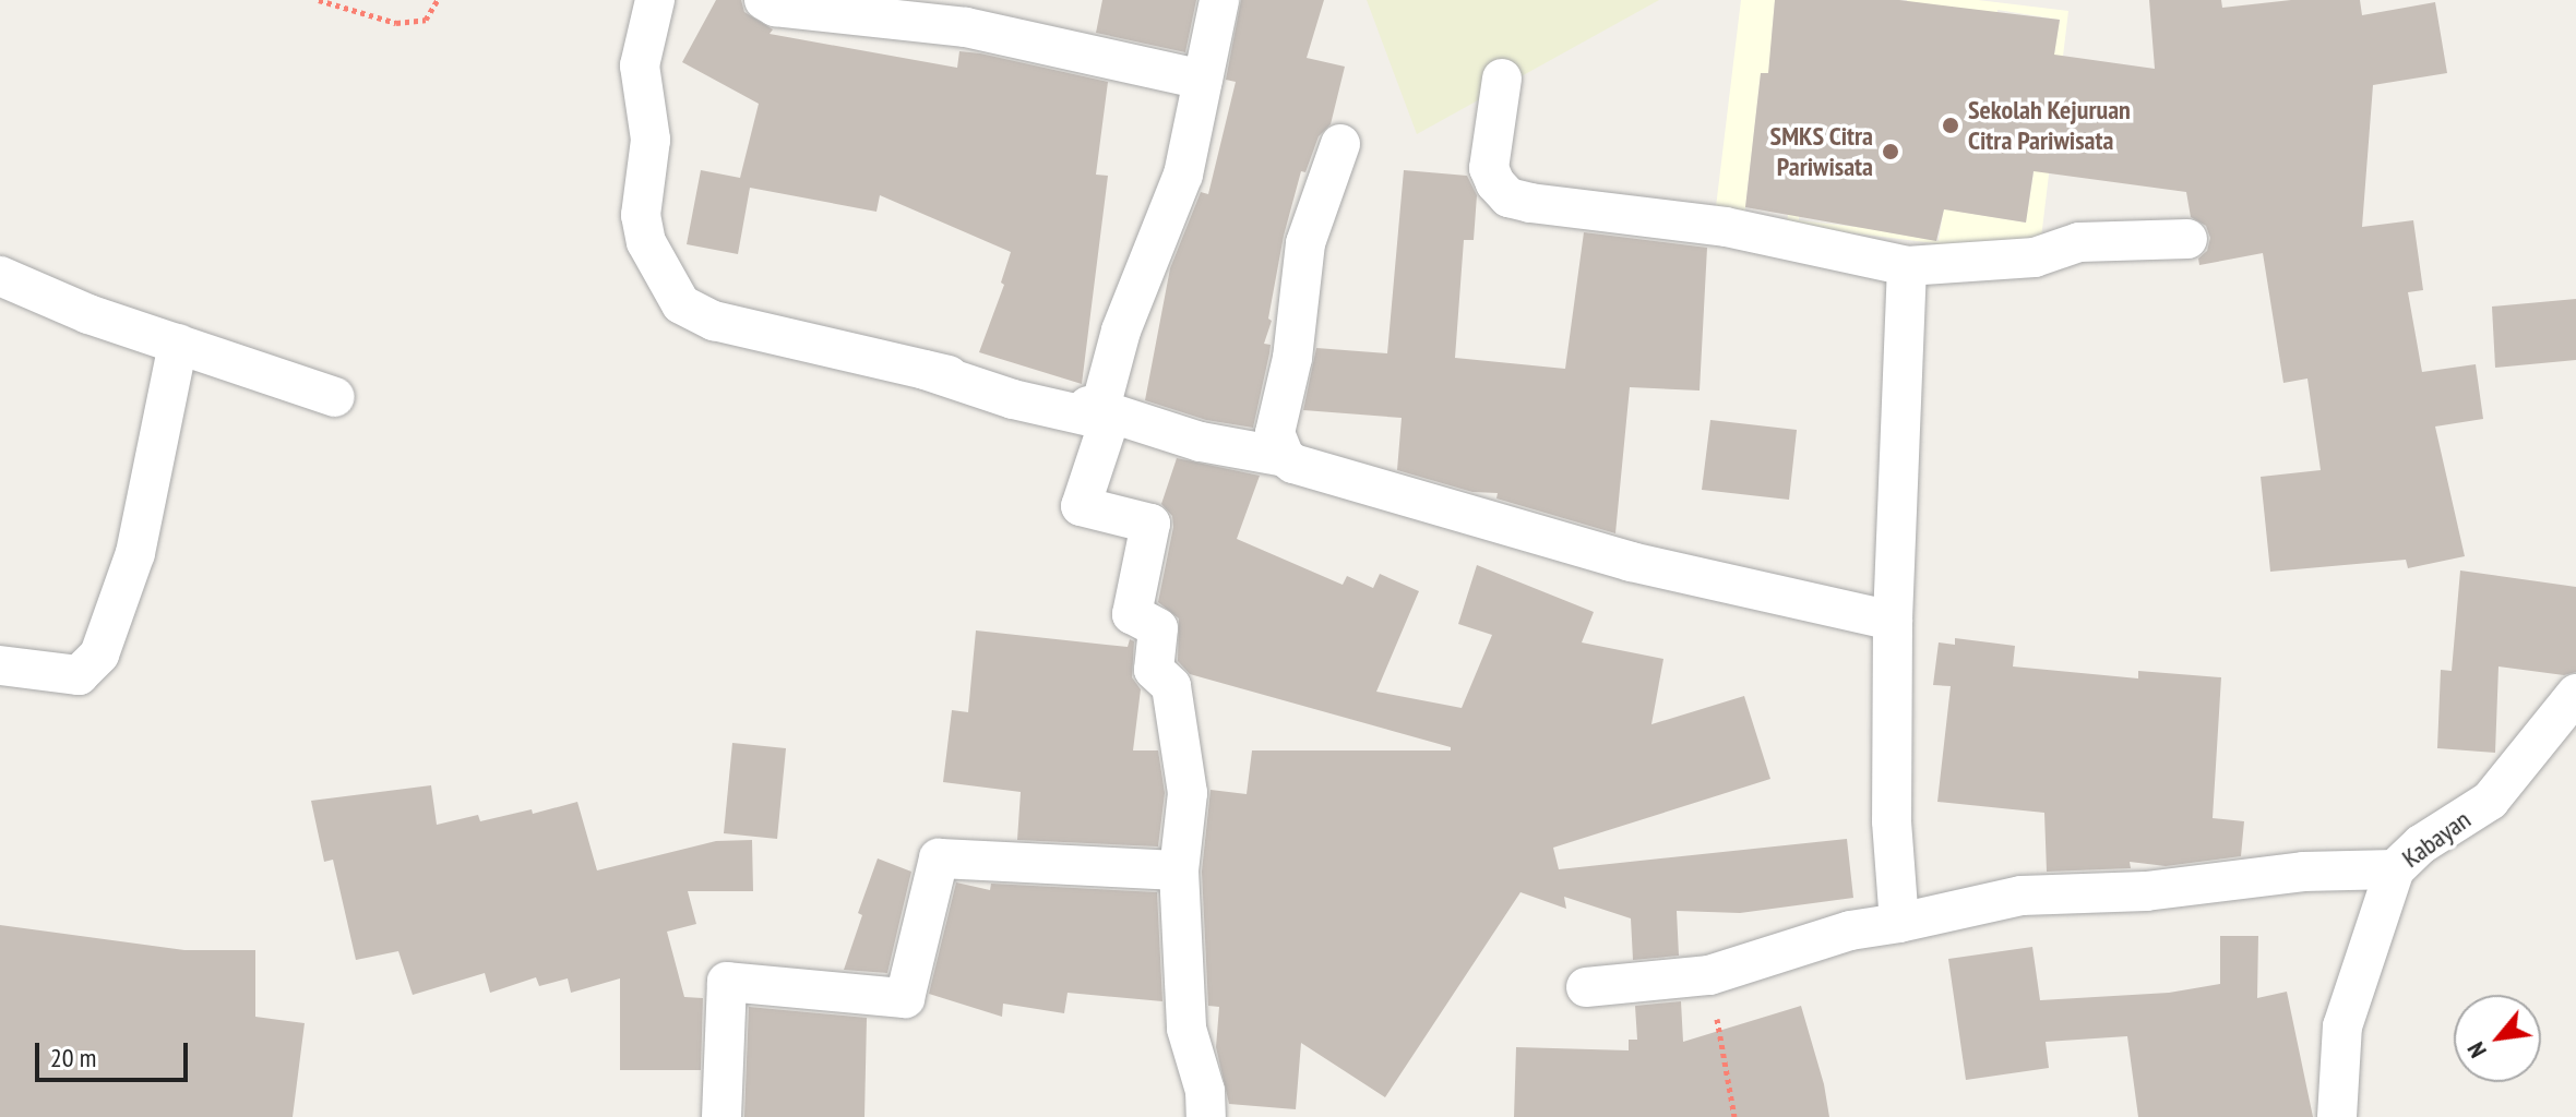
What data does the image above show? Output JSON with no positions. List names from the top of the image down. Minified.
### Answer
{"streets":{"street":["Kabayan"]},"places":["Sekolah Kejuruan Citra Pariwisata","SMKS Citra Pariwisata"],"scale_bar":"20 m","north":"bottom left"}
